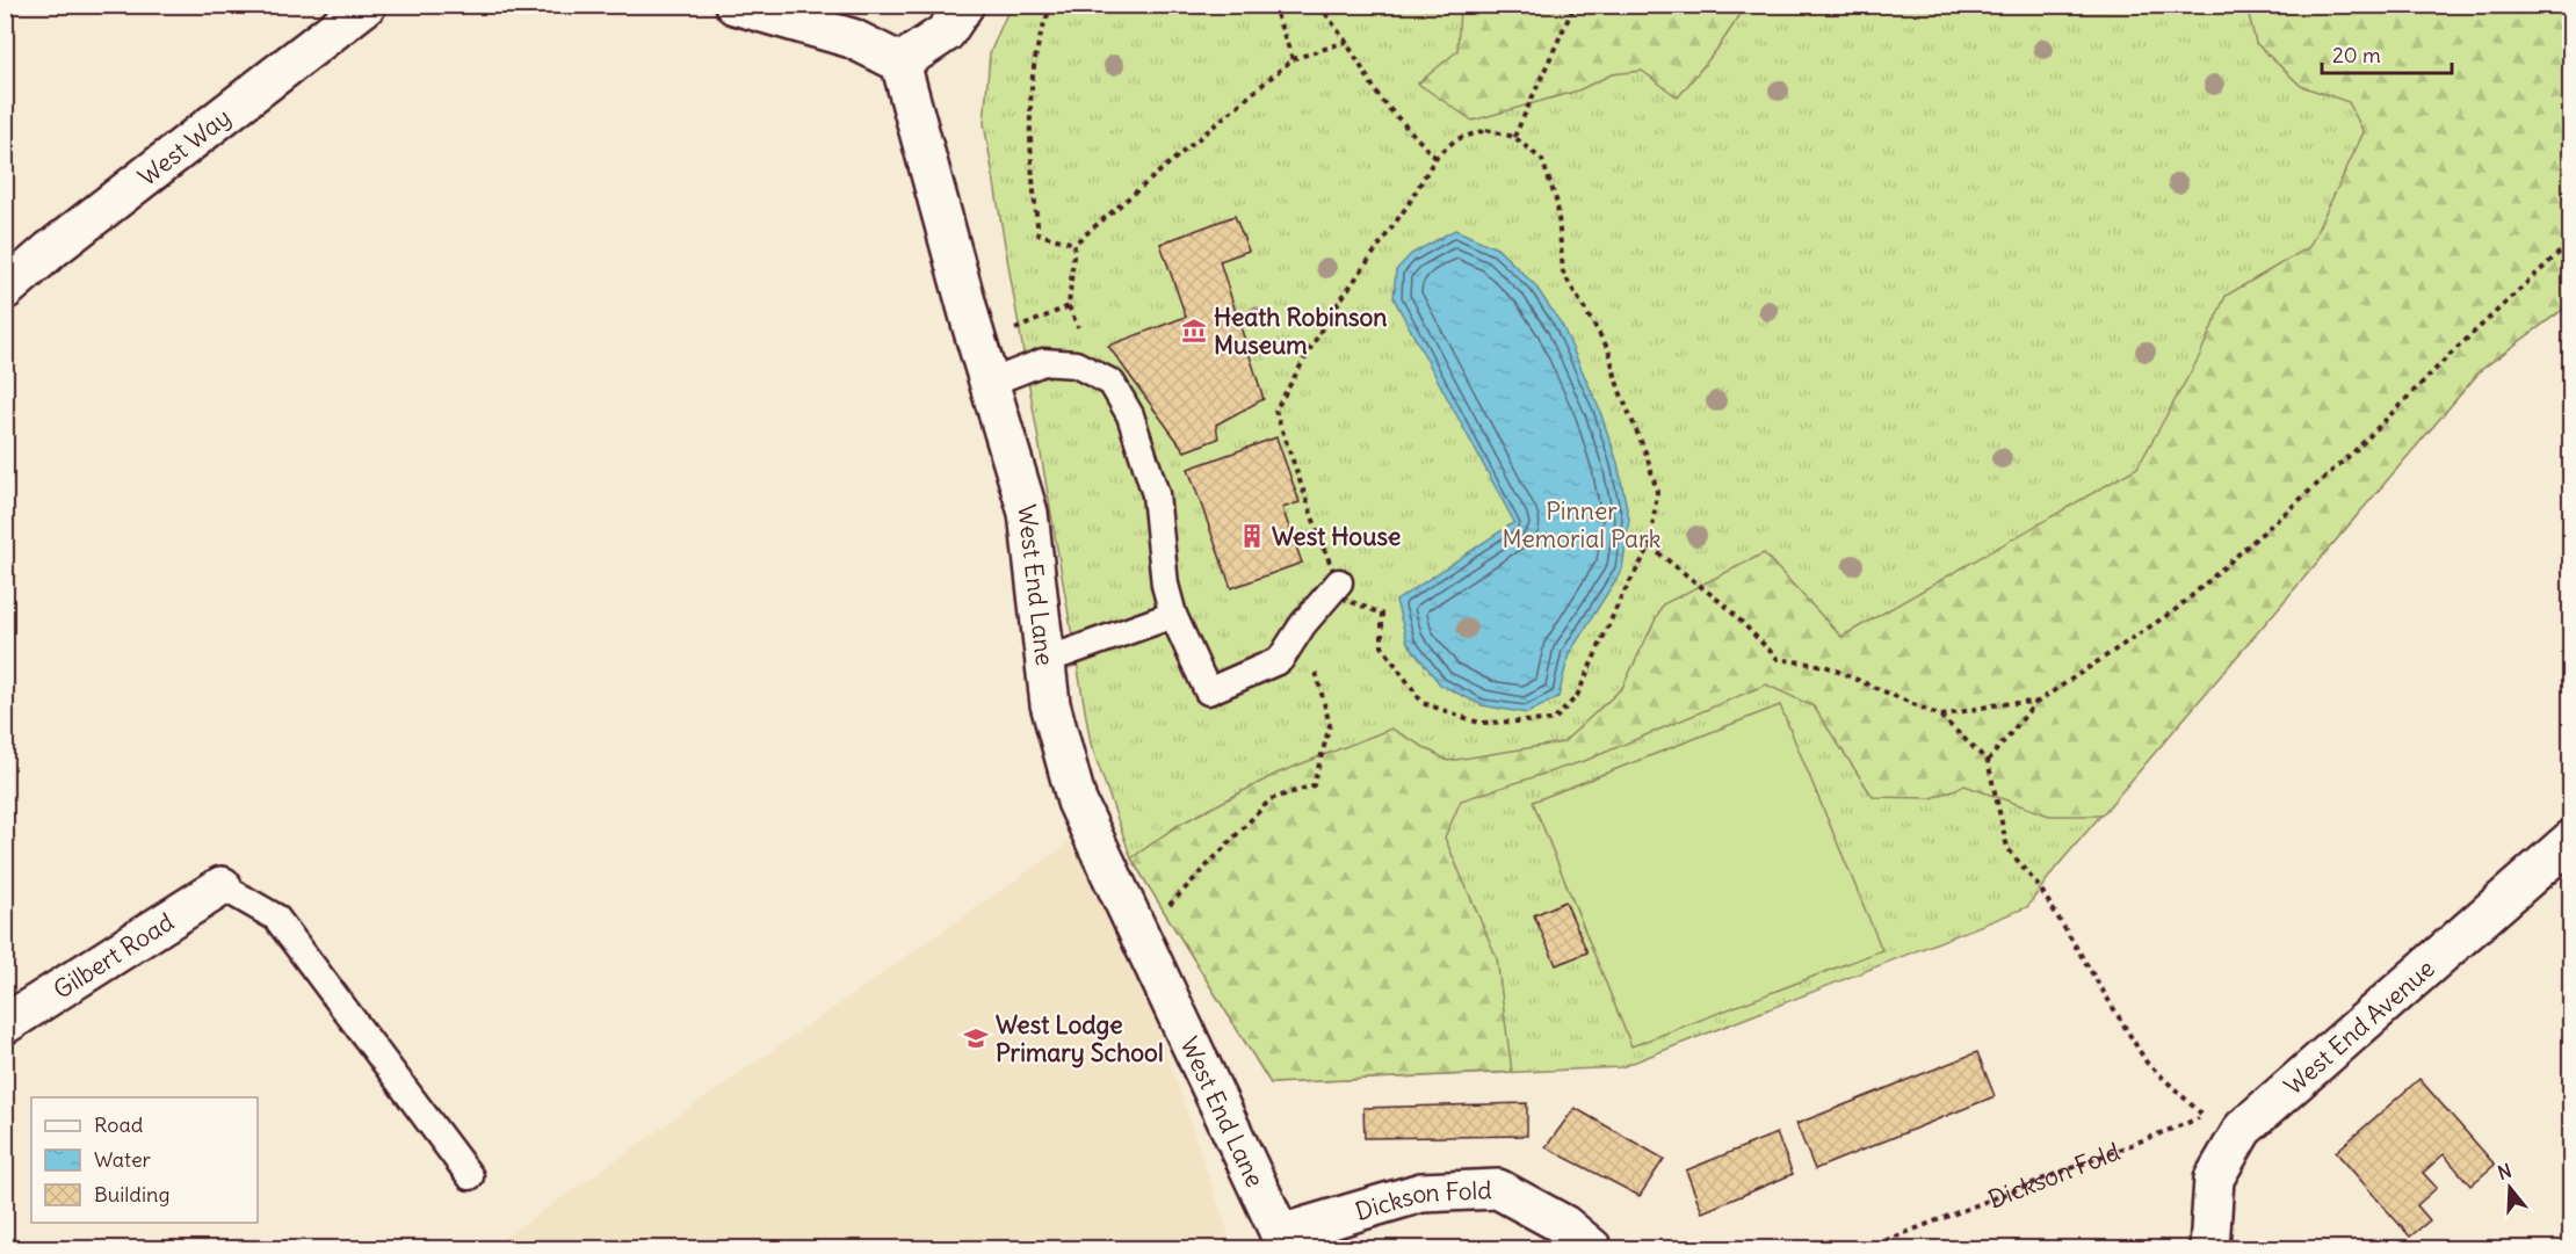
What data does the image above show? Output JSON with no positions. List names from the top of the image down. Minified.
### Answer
{"streets":{"street":["West Way","West End Lane","Gilbert Road","West End Avenue","Dickson Fold"]},"crossings":[["West End Lane","Dickson Fold"]],"parks":["Pinner Memorial Park"],"places":{"museum":["Heath Robinson Museum"],"building":["West House"],"school or university":["West Lodge Primary School"]},"legend":["Road","Water","Building"],"scale_bar":"20 m","north":"top"}
